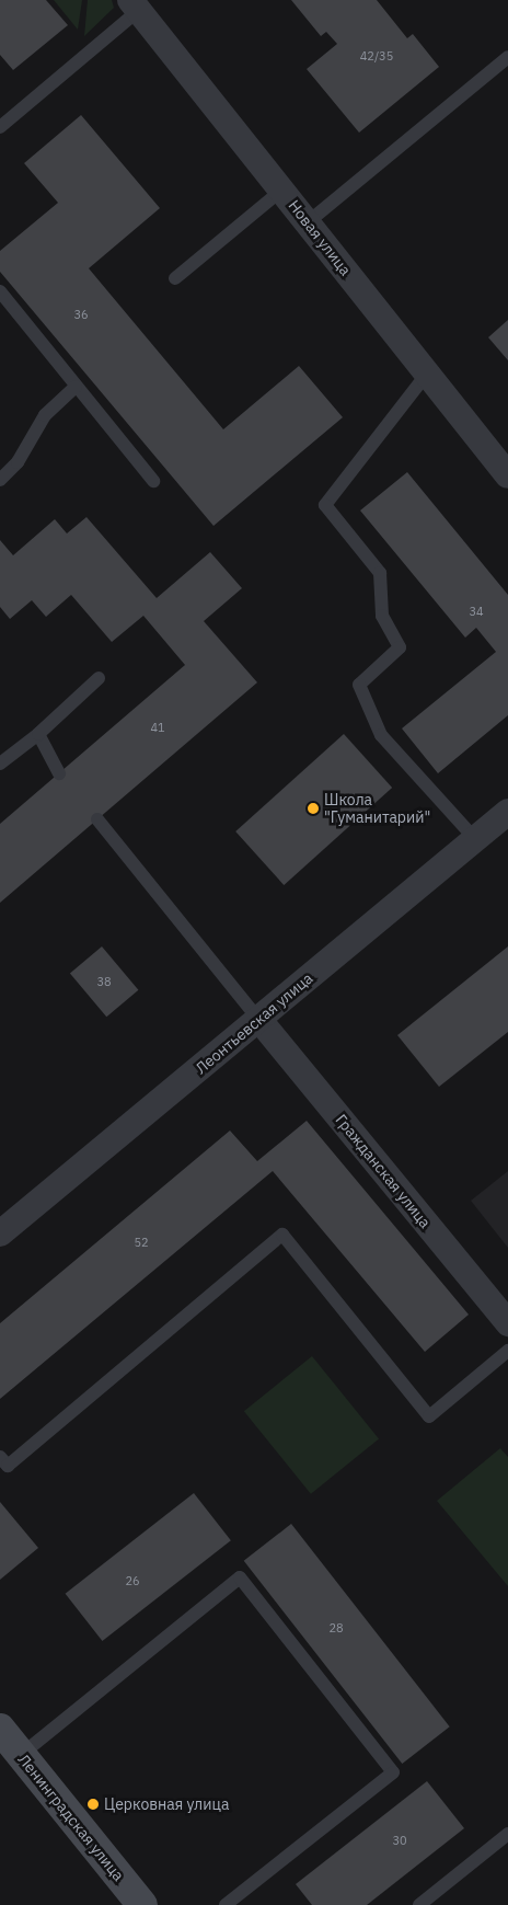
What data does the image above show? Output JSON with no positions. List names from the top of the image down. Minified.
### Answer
{"streets":{"street":["Новая улица","Леонтьевская улица","Гражданская улица","Ленинградская улица"]},"crossings":[["Леонтьевская улица","Гражданская улица"]],"places":["Школа \"Гуманитарий\"","Церковная улица"],"house_numbers":["42/35","36","34","41","38","52","26","28","30"]}
